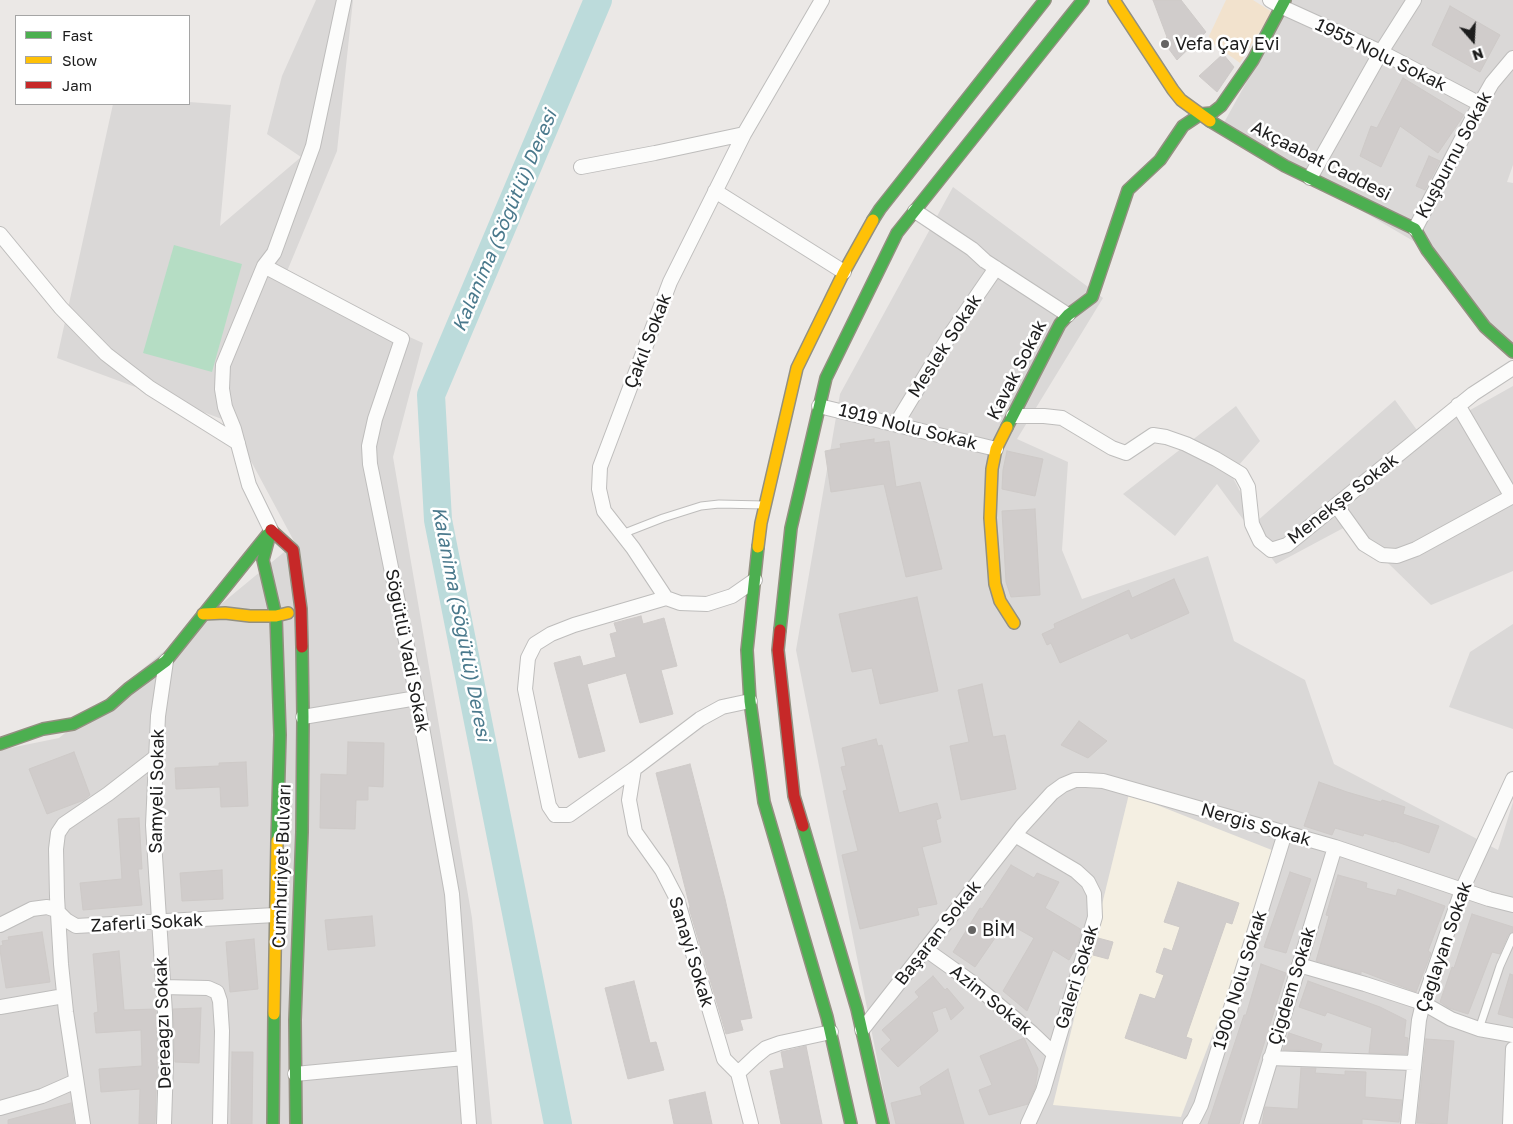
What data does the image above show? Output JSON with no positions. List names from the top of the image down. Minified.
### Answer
{"streets":{"street":["1955 Nolu Sokak","Kuşburnu Sokak","Akçaabat Caddesi","Çakıl Sokak","Meslek Sokak","Kavak Sokak","1919 Nolu Sokak","Menekşe Sokak","Söğütlü Vadi Sokak","Samyeli Sokak","Nergis Sokak","Cumhuriyet Bulvarı","Zaferli Sokak","Başaran Sokak","Çağlayan Sokak","Sanayi Sokak","Galeri Sokak","1900 Nolu Sokak","Çiğdem Sokak","Azim Sokak","Dereağzı Sokak"]},"crossings":[["1955 Nolu Sokak","Kuşburnu Sokak"],["1955 Nolu Sokak","Kavak Sokak"],["Kuşburnu Sokak","Akçaabat Caddesi"],["Akçaabat Caddesi","Kavak Sokak"],["Meslek Sokak","1919 Nolu Sokak"],["Kavak Sokak","1919 Nolu Sokak"],["Kavak Sokak","Menekşe Sokak"],["Samyeli Sokak","Zaferli Sokak"],["Samyeli Sokak","Dereağzı Sokak"],["Nergis Sokak","Başaran Sokak"],["Nergis Sokak","Çağlayan Sokak"],["Nergis Sokak","Galeri Sokak"],["Nergis Sokak","1900 Nolu Sokak"],["Nergis Sokak","Çiğdem Sokak"],["Cumhuriyet Bulvarı","Zaferli Sokak"],["Zaferli Sokak","Dereağzı Sokak"],["Başaran Sokak","Galeri Sokak"],["Başaran Sokak","Azim Sokak"],["Galeri Sokak","Azim Sokak"]],"water":["Kalanima (Söğütlü) Deresi"],"places":["Vefa Çay Evi","BİM"],"legend":["Fast","Slow","Jam"],"north":"bottom"}
